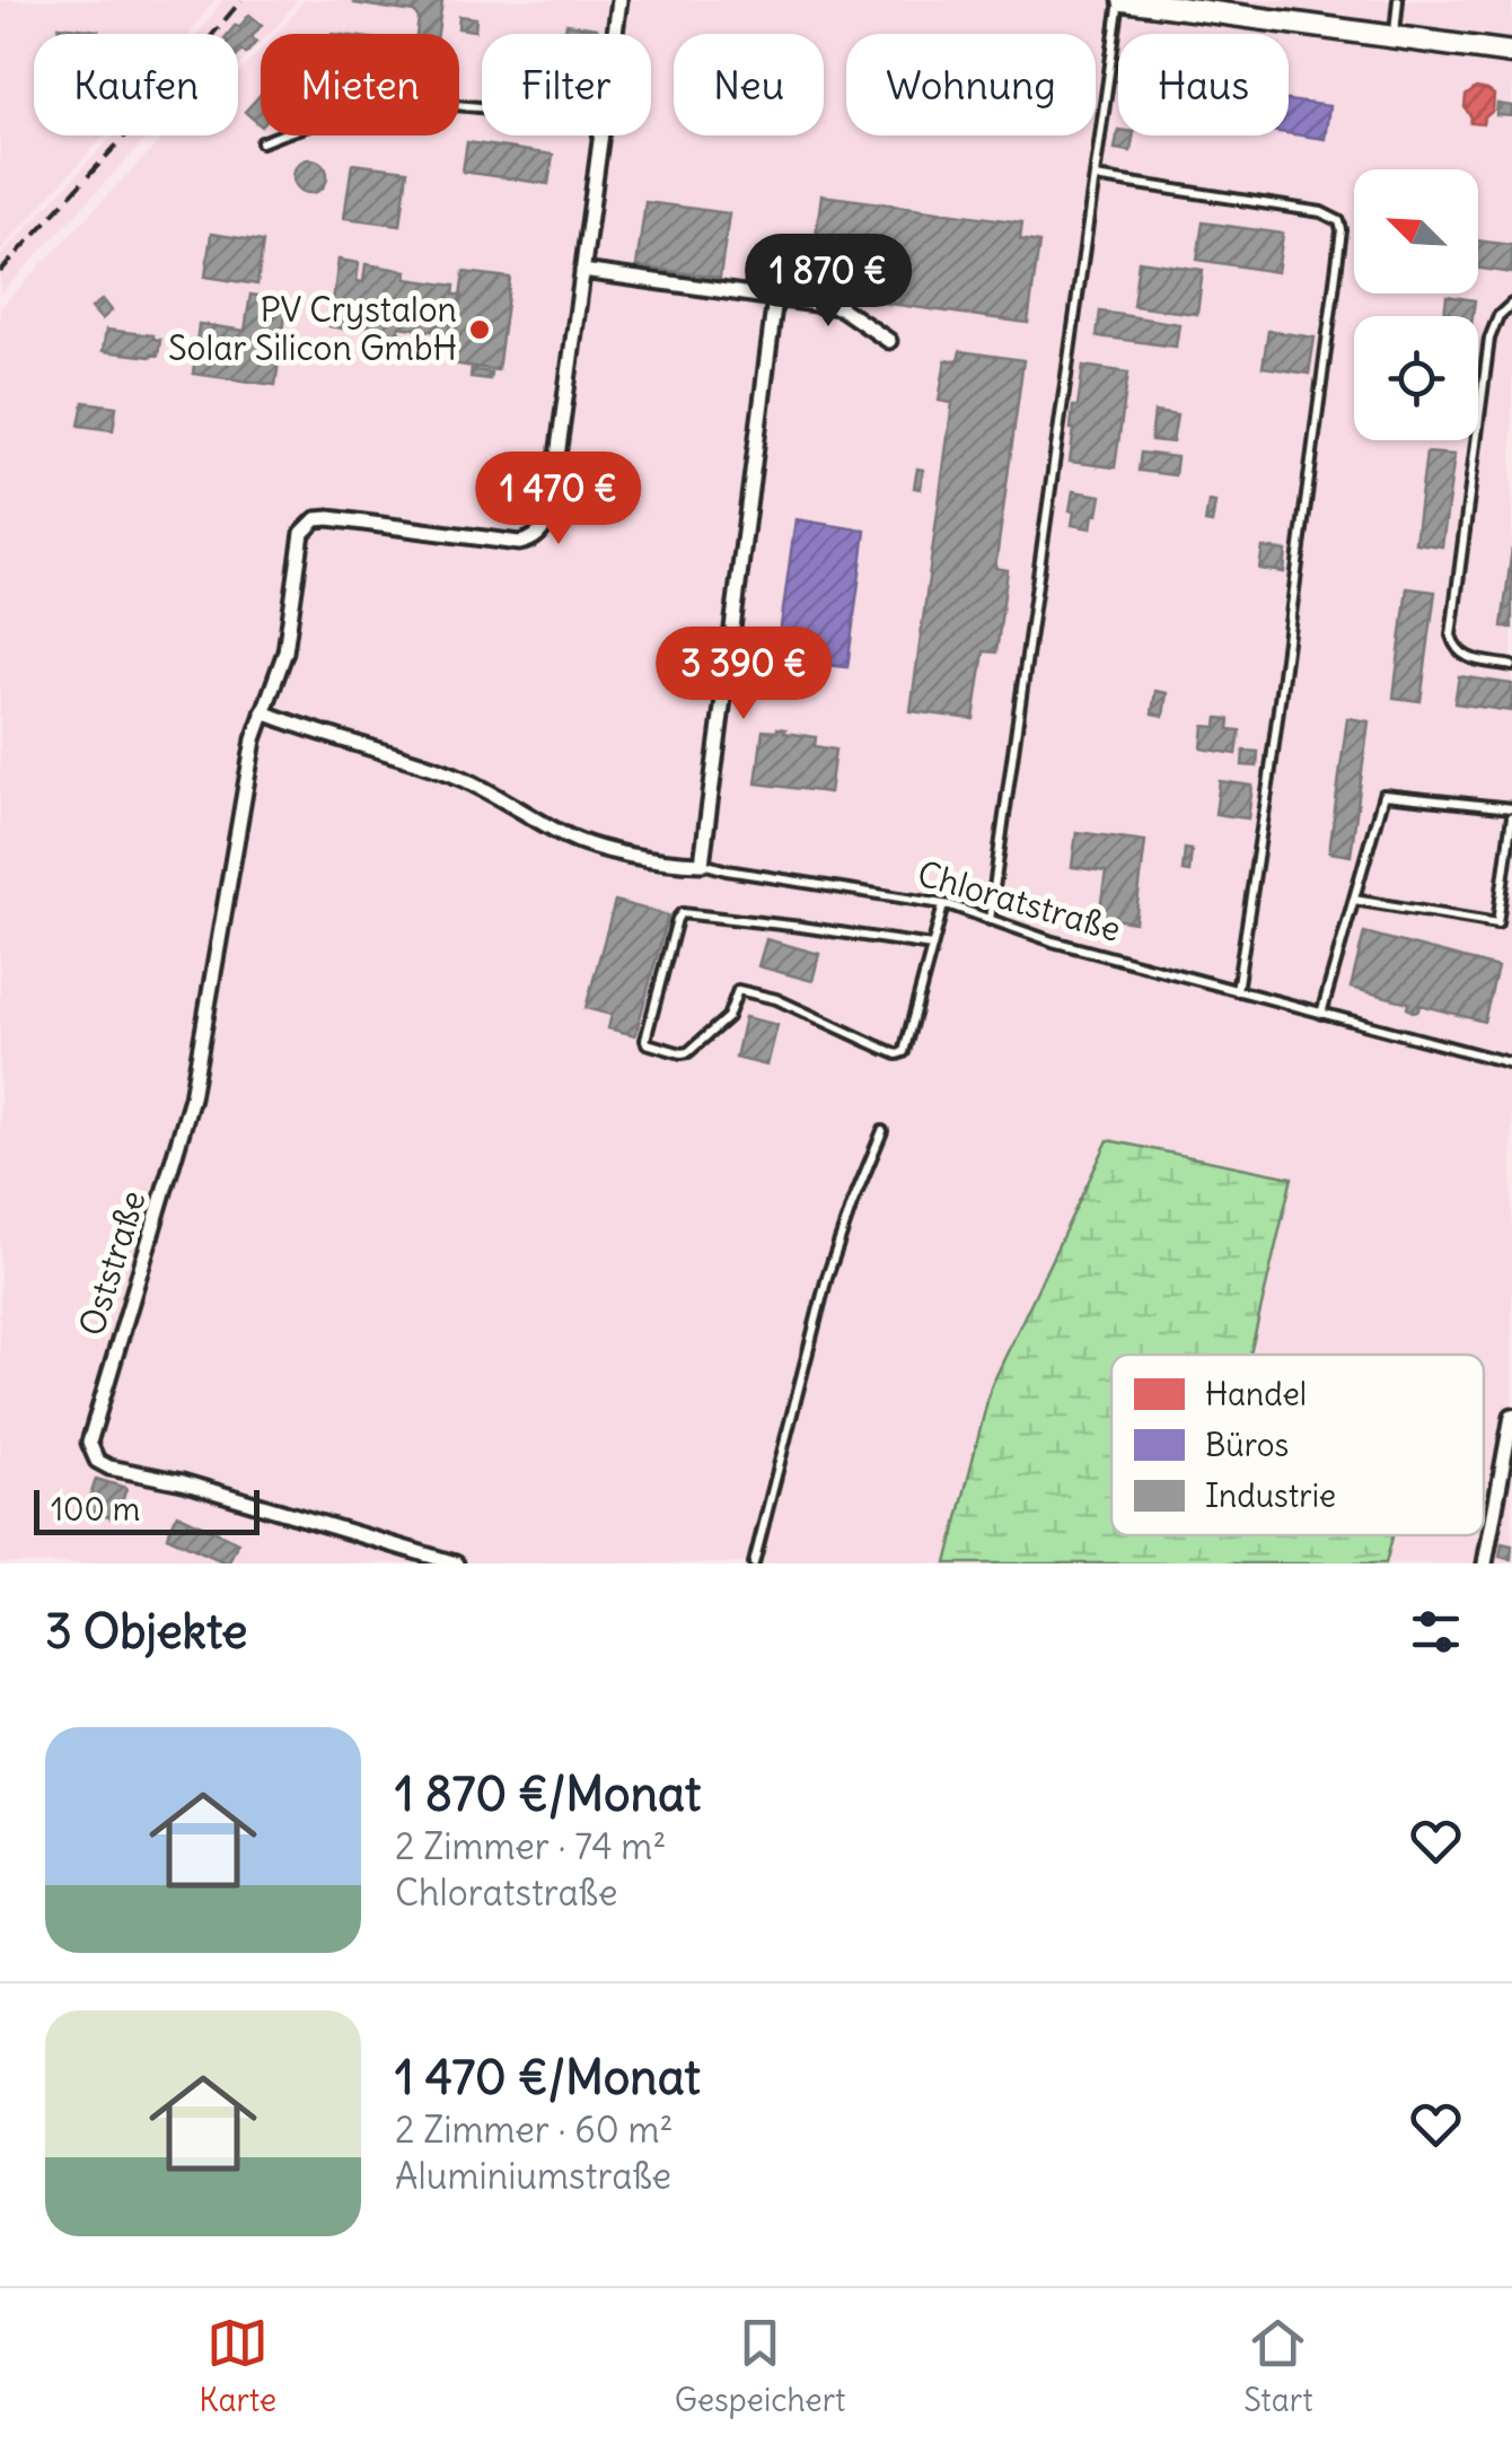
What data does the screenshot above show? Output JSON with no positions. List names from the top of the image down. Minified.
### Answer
{"streets":{"street":["Chloratstraße","Oststraße"]},"crossings":[["Chloratstraße","Oststraße"]],"places":["PV Crystalon Solar Silicon GmbH"],"legend":["Handel","Büros","Industrie"],"scale_bar":"100 m","north":"top left","page":{"chip":["Kaufen","Mieten","Filter","Neu","Wohnung","Haus"],"price":["1 870 €","1 470 €","3 390 €"],"scale":"100 m","heading":"3 Objekte","list":[{"name":"1 870 €/Monat","note":"2 Zimmer · 74 m² · Chloratstraße"},{"name":"1 470 €/Monat","note":"2 Zimmer · 60 m² · Aluminiumstraße"}],"tabs":["Karte","Gespeichert","Start"]}}
